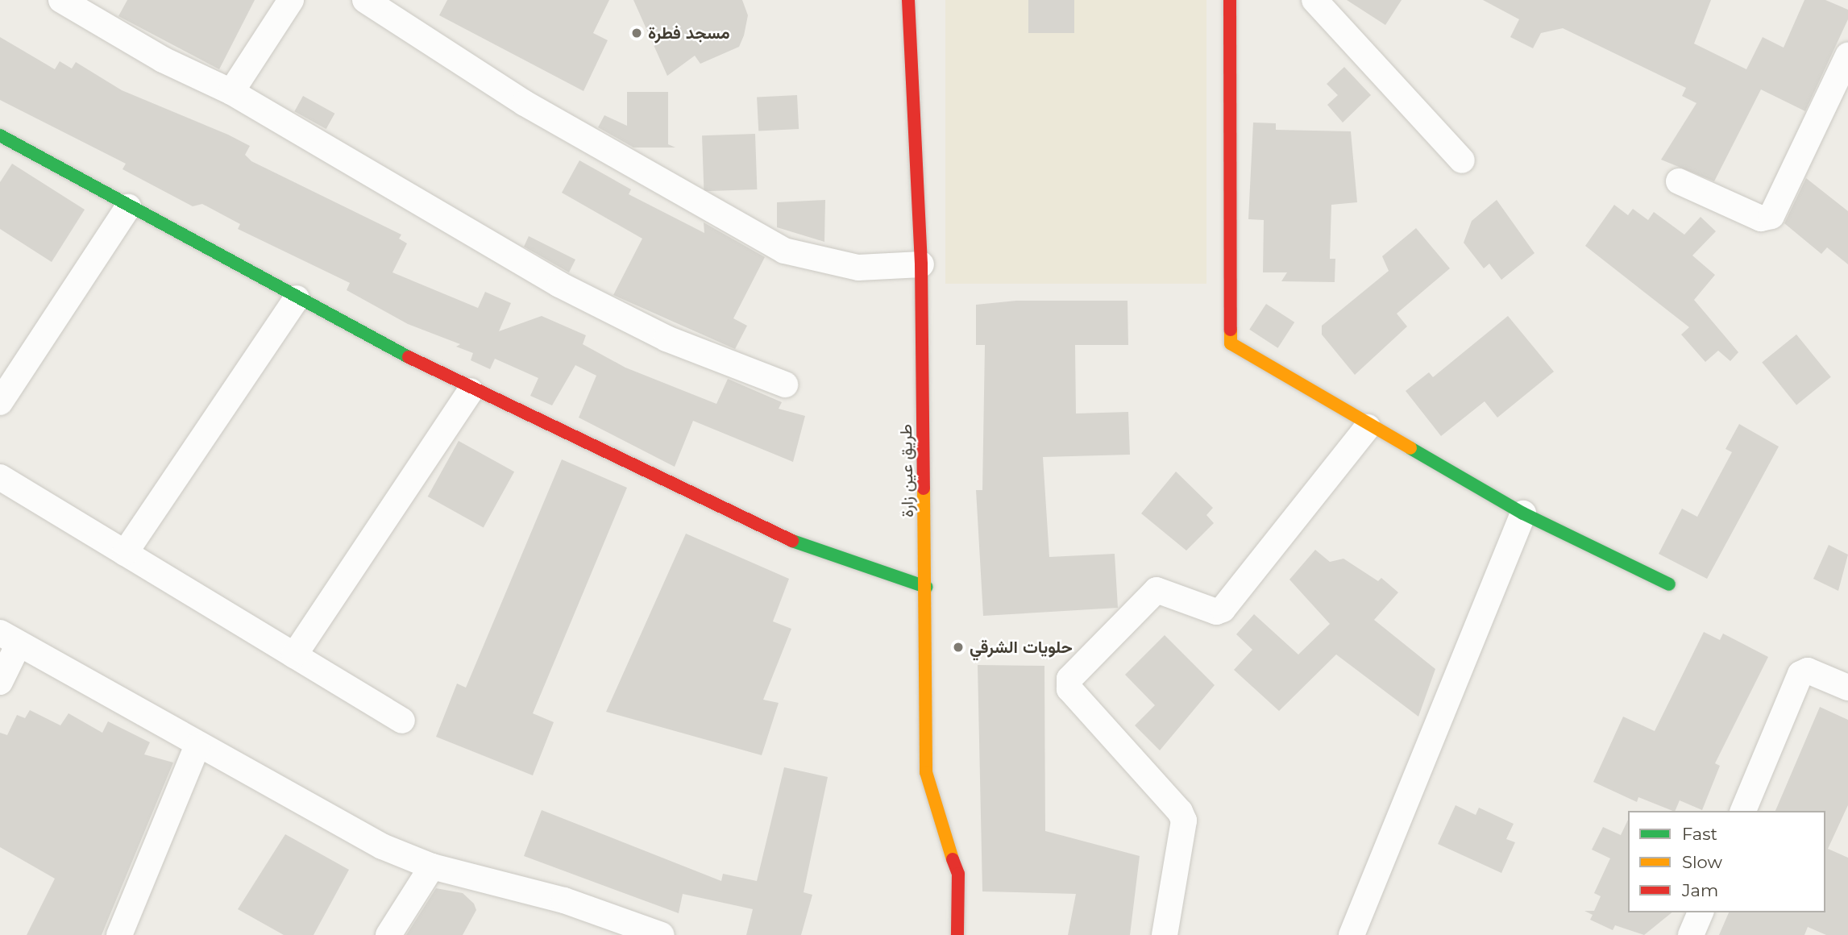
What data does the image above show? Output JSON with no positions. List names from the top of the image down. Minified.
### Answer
{"streets":{"street":["طريق عين زارة"]},"places":["مسجد فطرة","حلويات الشرقي"],"legend":["Fast","Slow","Jam"]}
